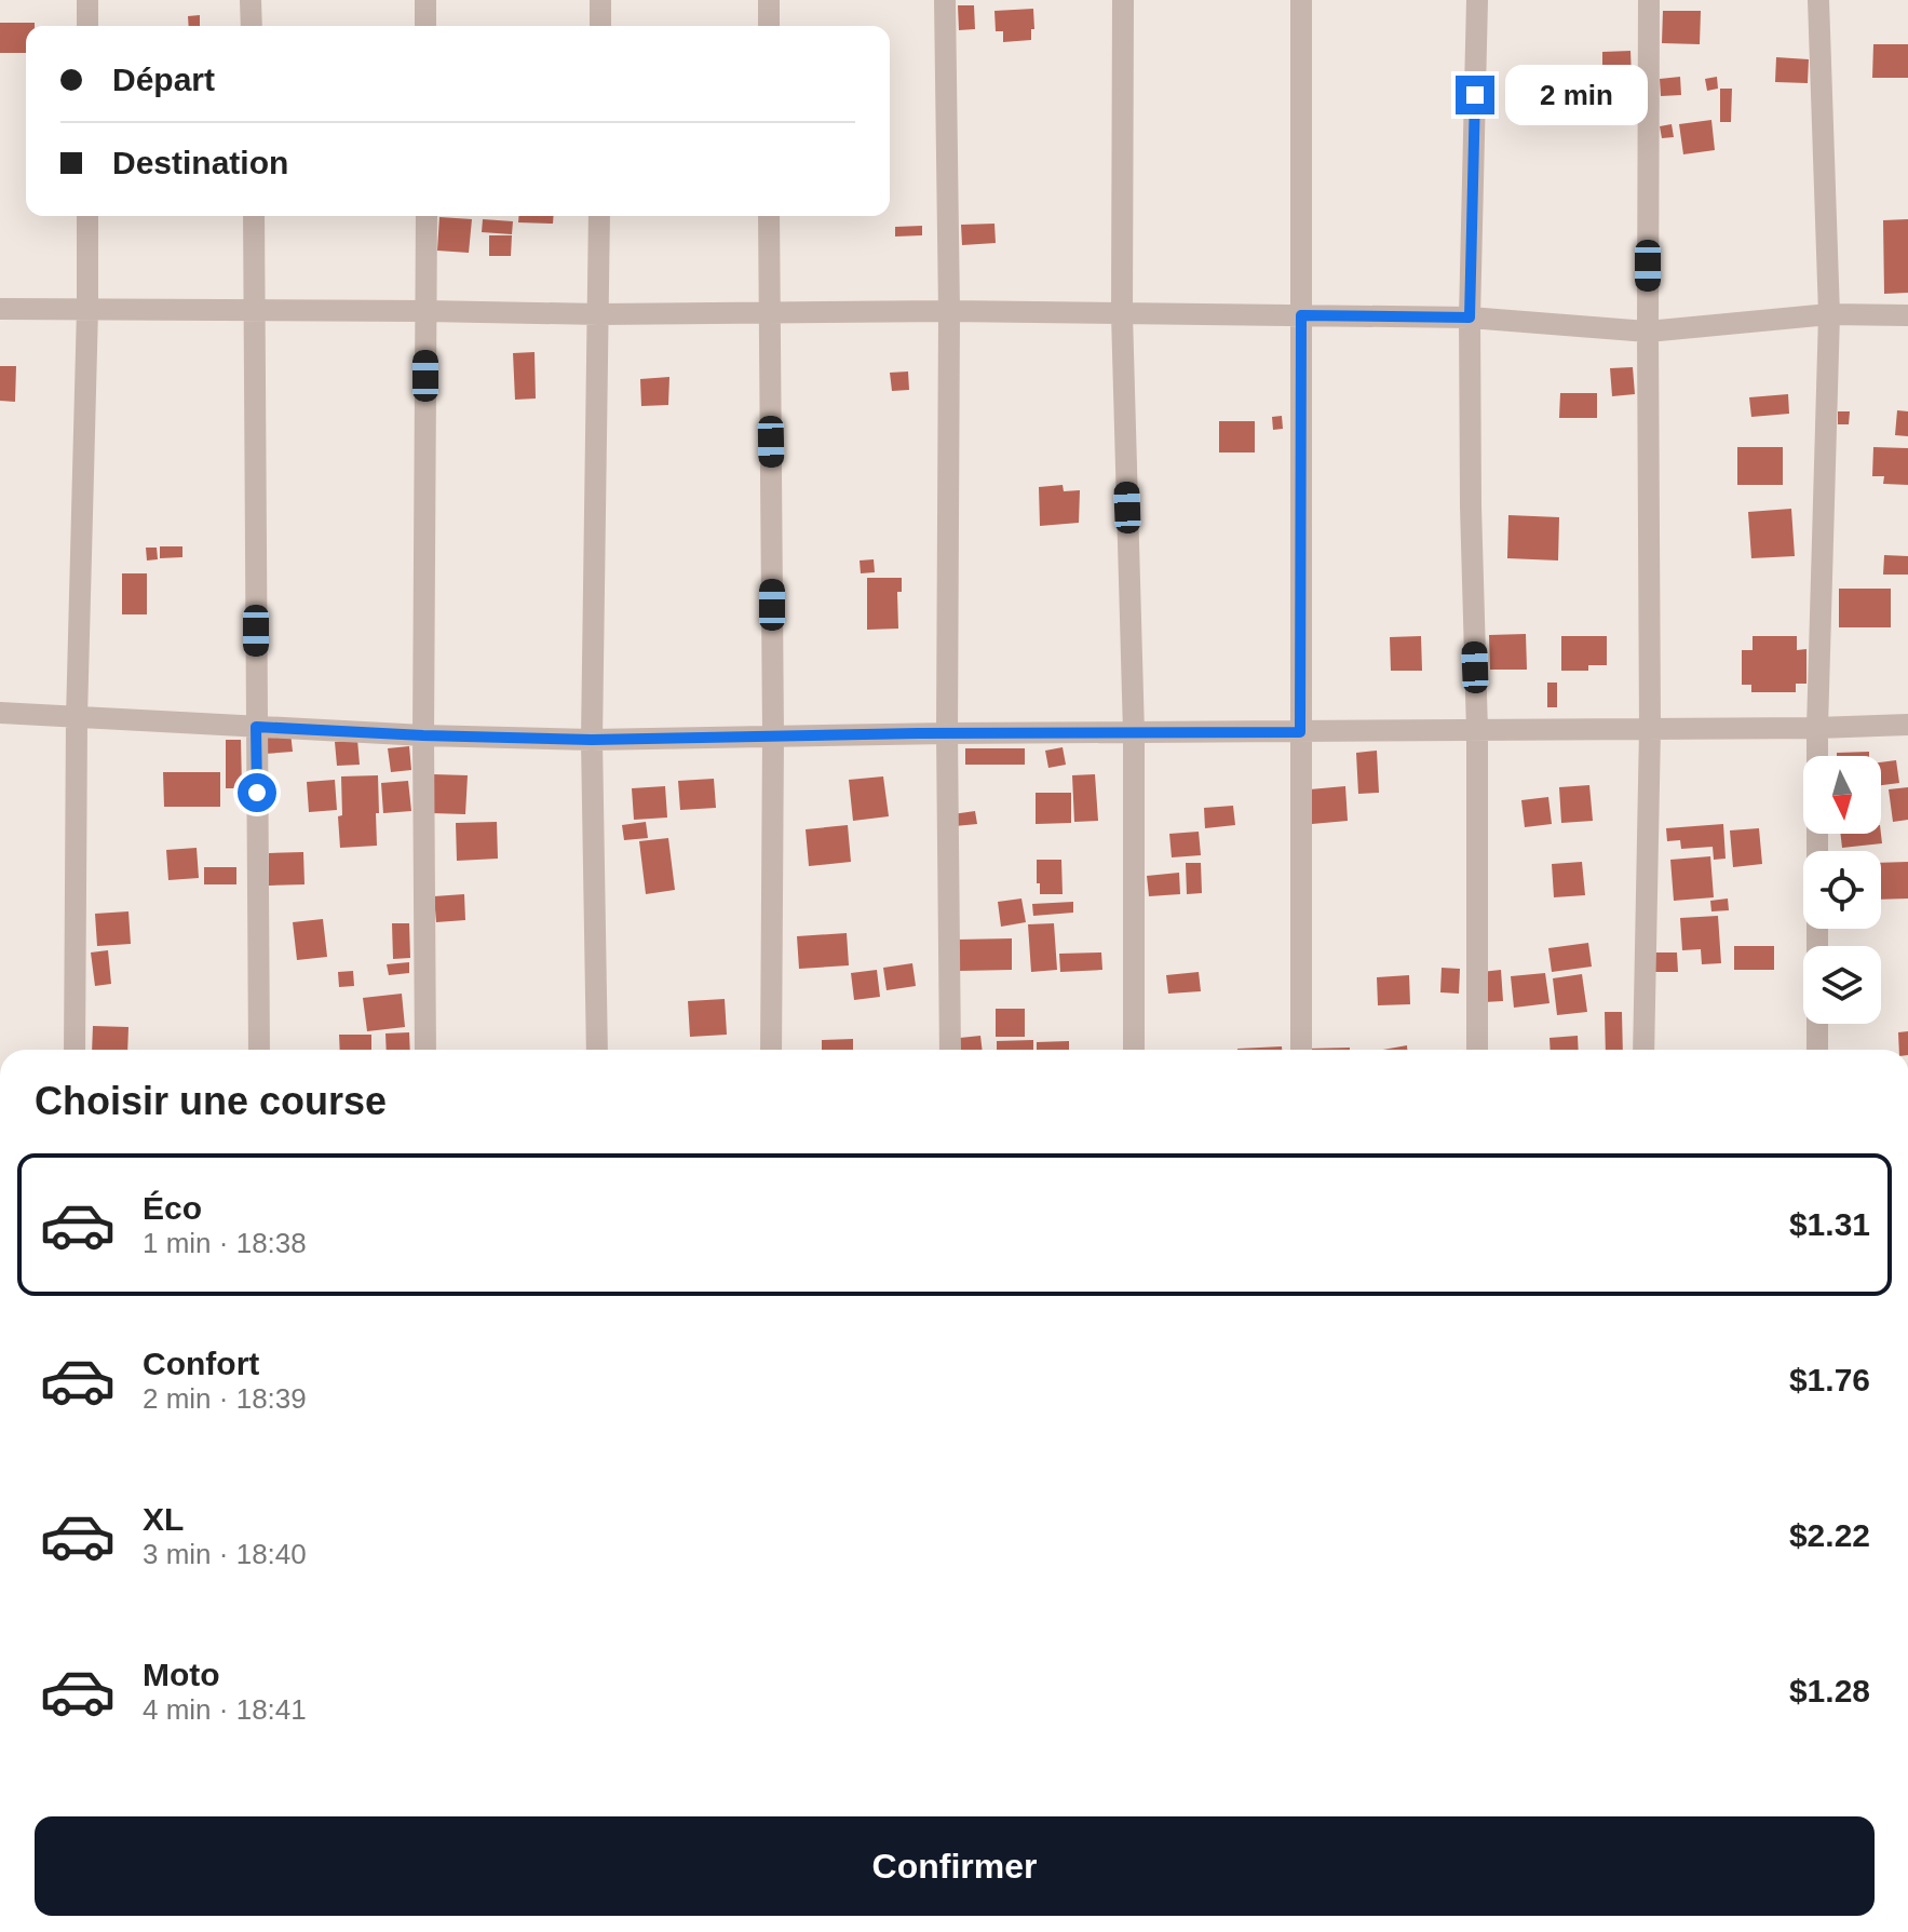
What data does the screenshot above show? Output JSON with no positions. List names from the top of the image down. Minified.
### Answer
{"north":"bottom","page":{"banner":["Départ","Destination"],"bubble":"2 min","heading":"Choisir une course","list":[{"name":"Éco","note":"1 min · 18:38","value":"$1.31"},{"name":"Confort","note":"2 min · 18:39","value":"$1.76"},{"name":"XL","note":"3 min · 18:40","value":"$2.22"},{"name":"Moto","note":"4 min · 18:41","value":"$1.28"}],"buttons":"Confirmer"}}
